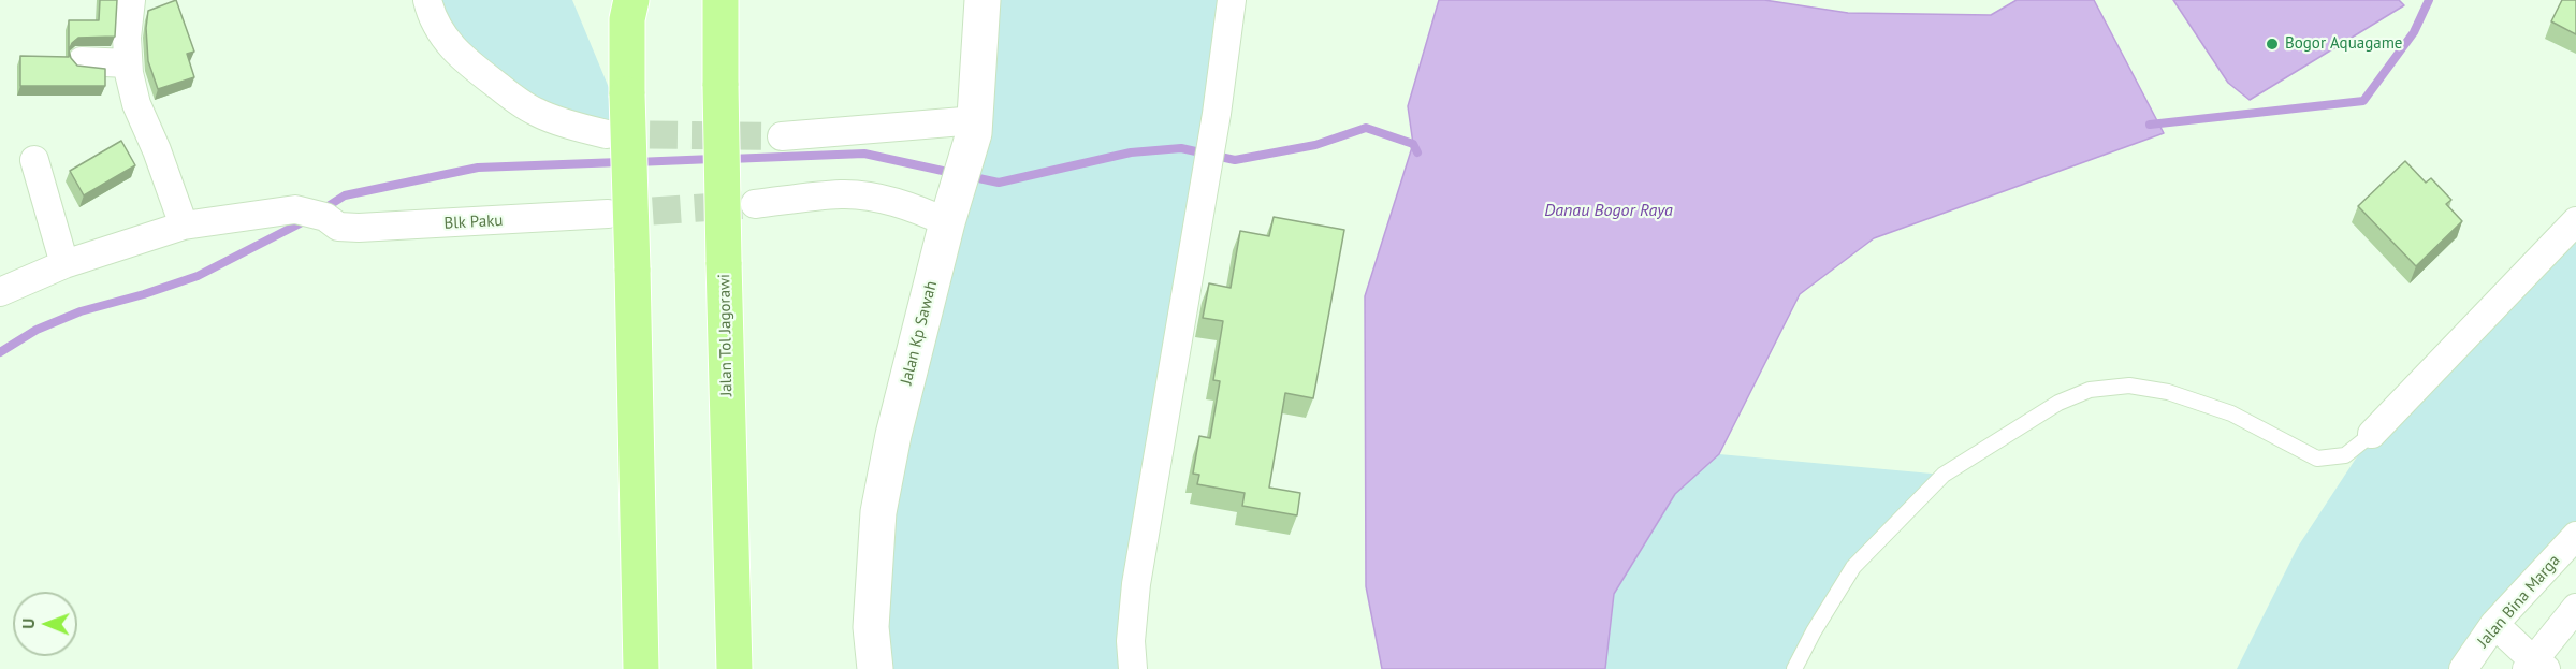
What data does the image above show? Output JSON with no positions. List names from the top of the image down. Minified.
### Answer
{"streets":{"highway":["Jalan Tol Jagorawi"],"street":["Blk Paku","Jalan Kp Sawah","Jalan Bina Marga"]},"water":["Danau Bogor Raya"],"places":["Bogor Aquagame"],"north":"left"}
